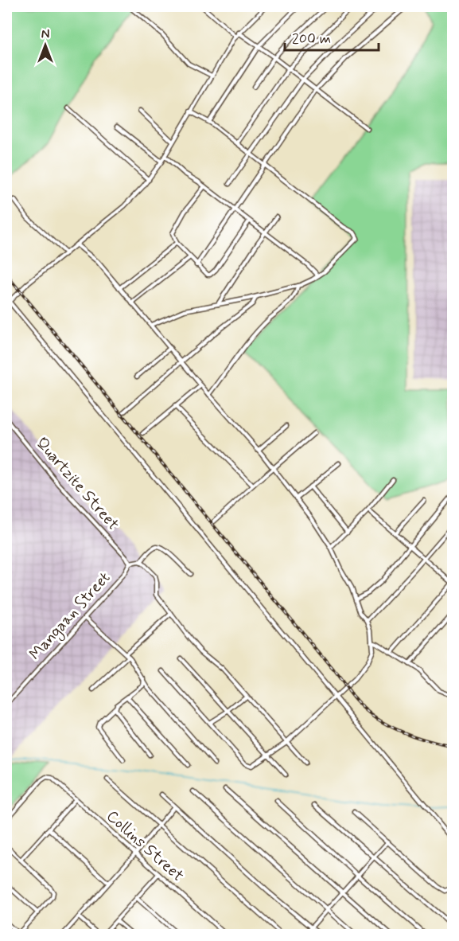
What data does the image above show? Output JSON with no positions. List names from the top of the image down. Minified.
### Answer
{"streets":{"street":["Quartzite Street","Mangaan Street","Collins Street"]},"crossings":[["Quartzite Street","Mangaan Street"]],"scale_bar":"200 m","north":"top"}
